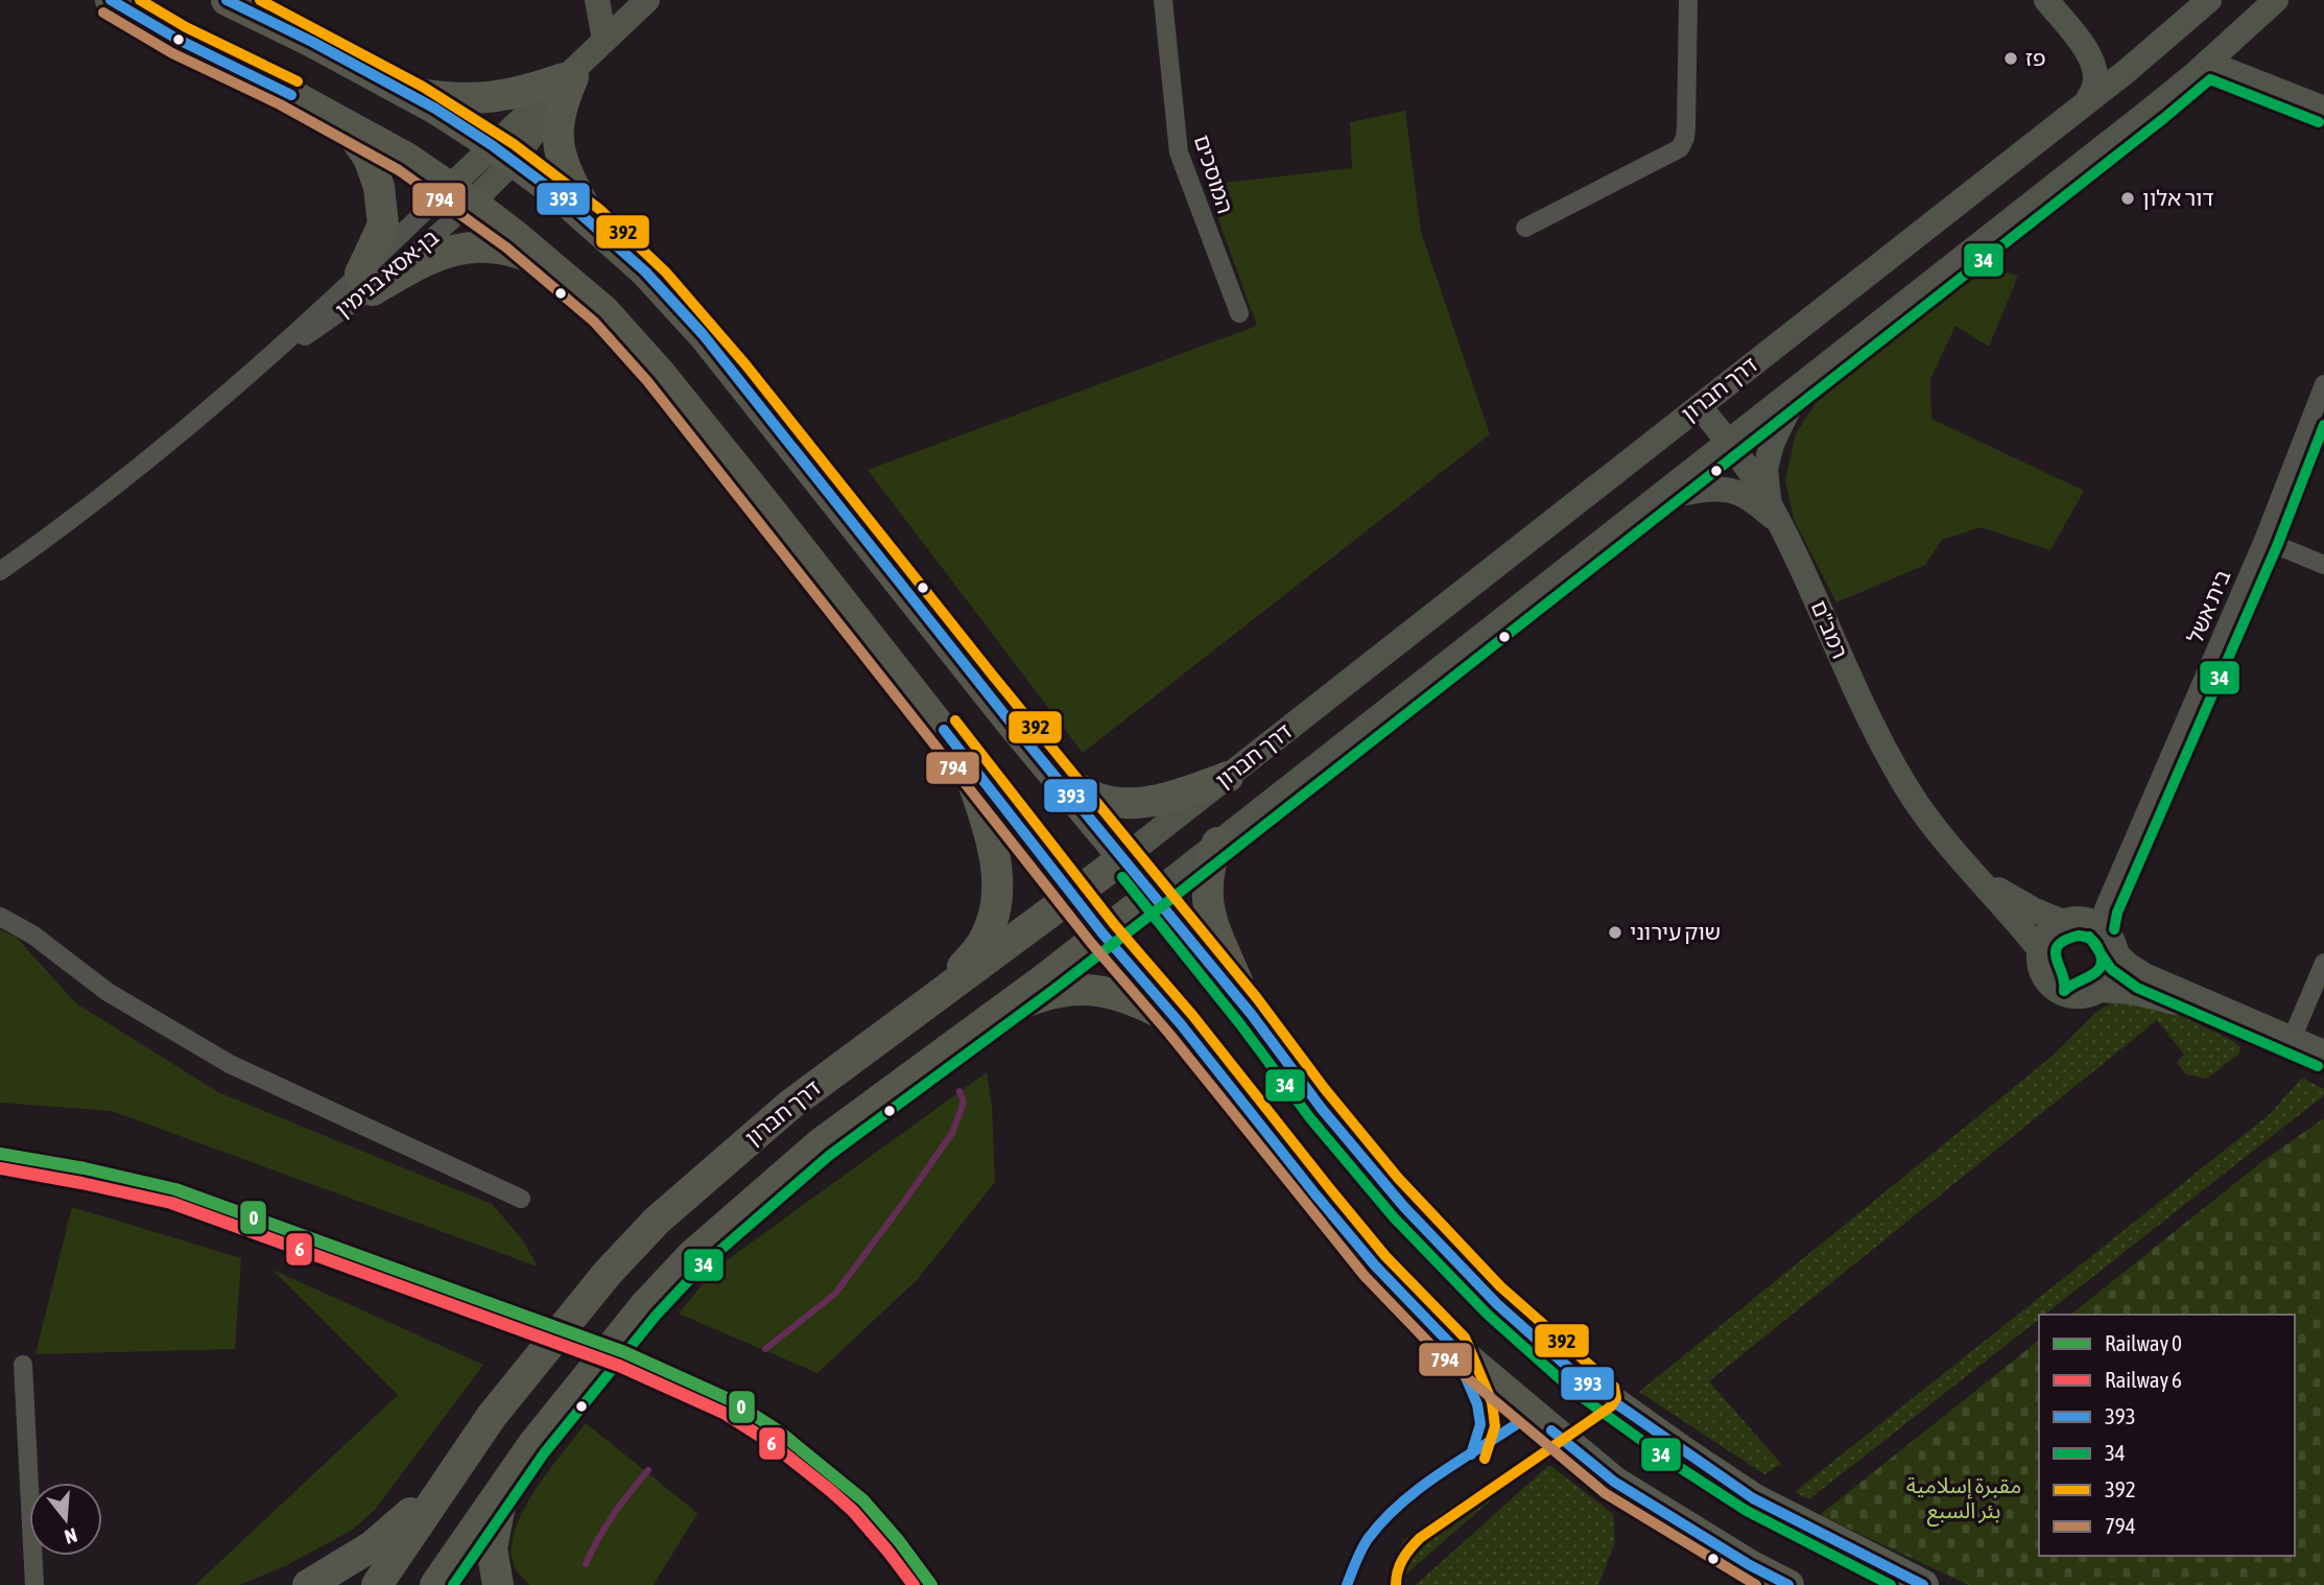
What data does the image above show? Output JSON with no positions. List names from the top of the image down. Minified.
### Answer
{"streets":{"highway":["דרך חברון"],"main road":["בן-אסא בנימין","רמב\"ם"],"street":["המוסכים","בית אשל"]},"crossings":[["דרך חברון","רמב\"ם"],["בית אשל","רמב\"ם"]],"parks":["مقبرة إسلامية بئر السبع"],"places":["פז","דור אלון","שוק עירוני"],"lines":["transit line 393","transit line 392","transit line 794","transit line 34","rail line 0","rail line 6"],"legend":["Railway 0","Railway 6","393","34","392","794"],"north":"bottom"}
